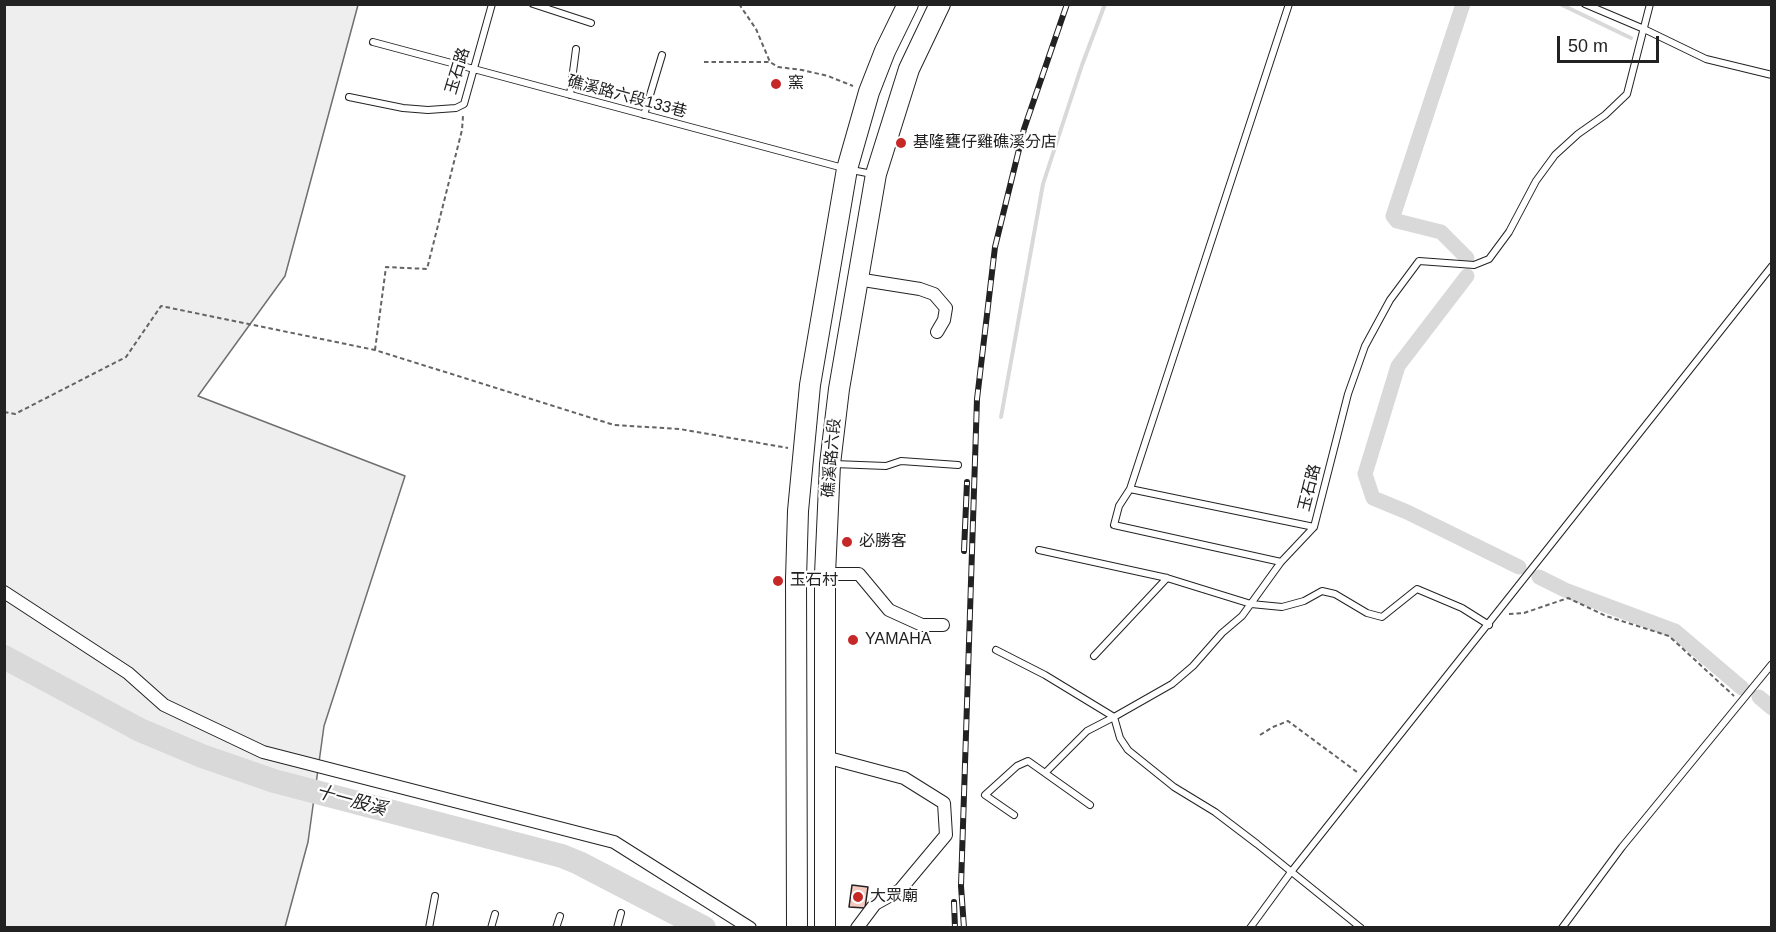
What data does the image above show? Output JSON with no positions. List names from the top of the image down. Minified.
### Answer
{"streets":{"main road":["礁溪路六段"],"lane":["玉石路","礁溪路六段133巷"]},"crossings":[["玉石路","礁溪路六段133巷"],["礁溪路六段133巷","礁溪路六段"]],"water":["十一股溪"],"places":["窯","基隆甕仔雞礁溪分店","必勝客","玉石村","YAMAHA","大眾廟"],"scale_bar":"50 m"}
